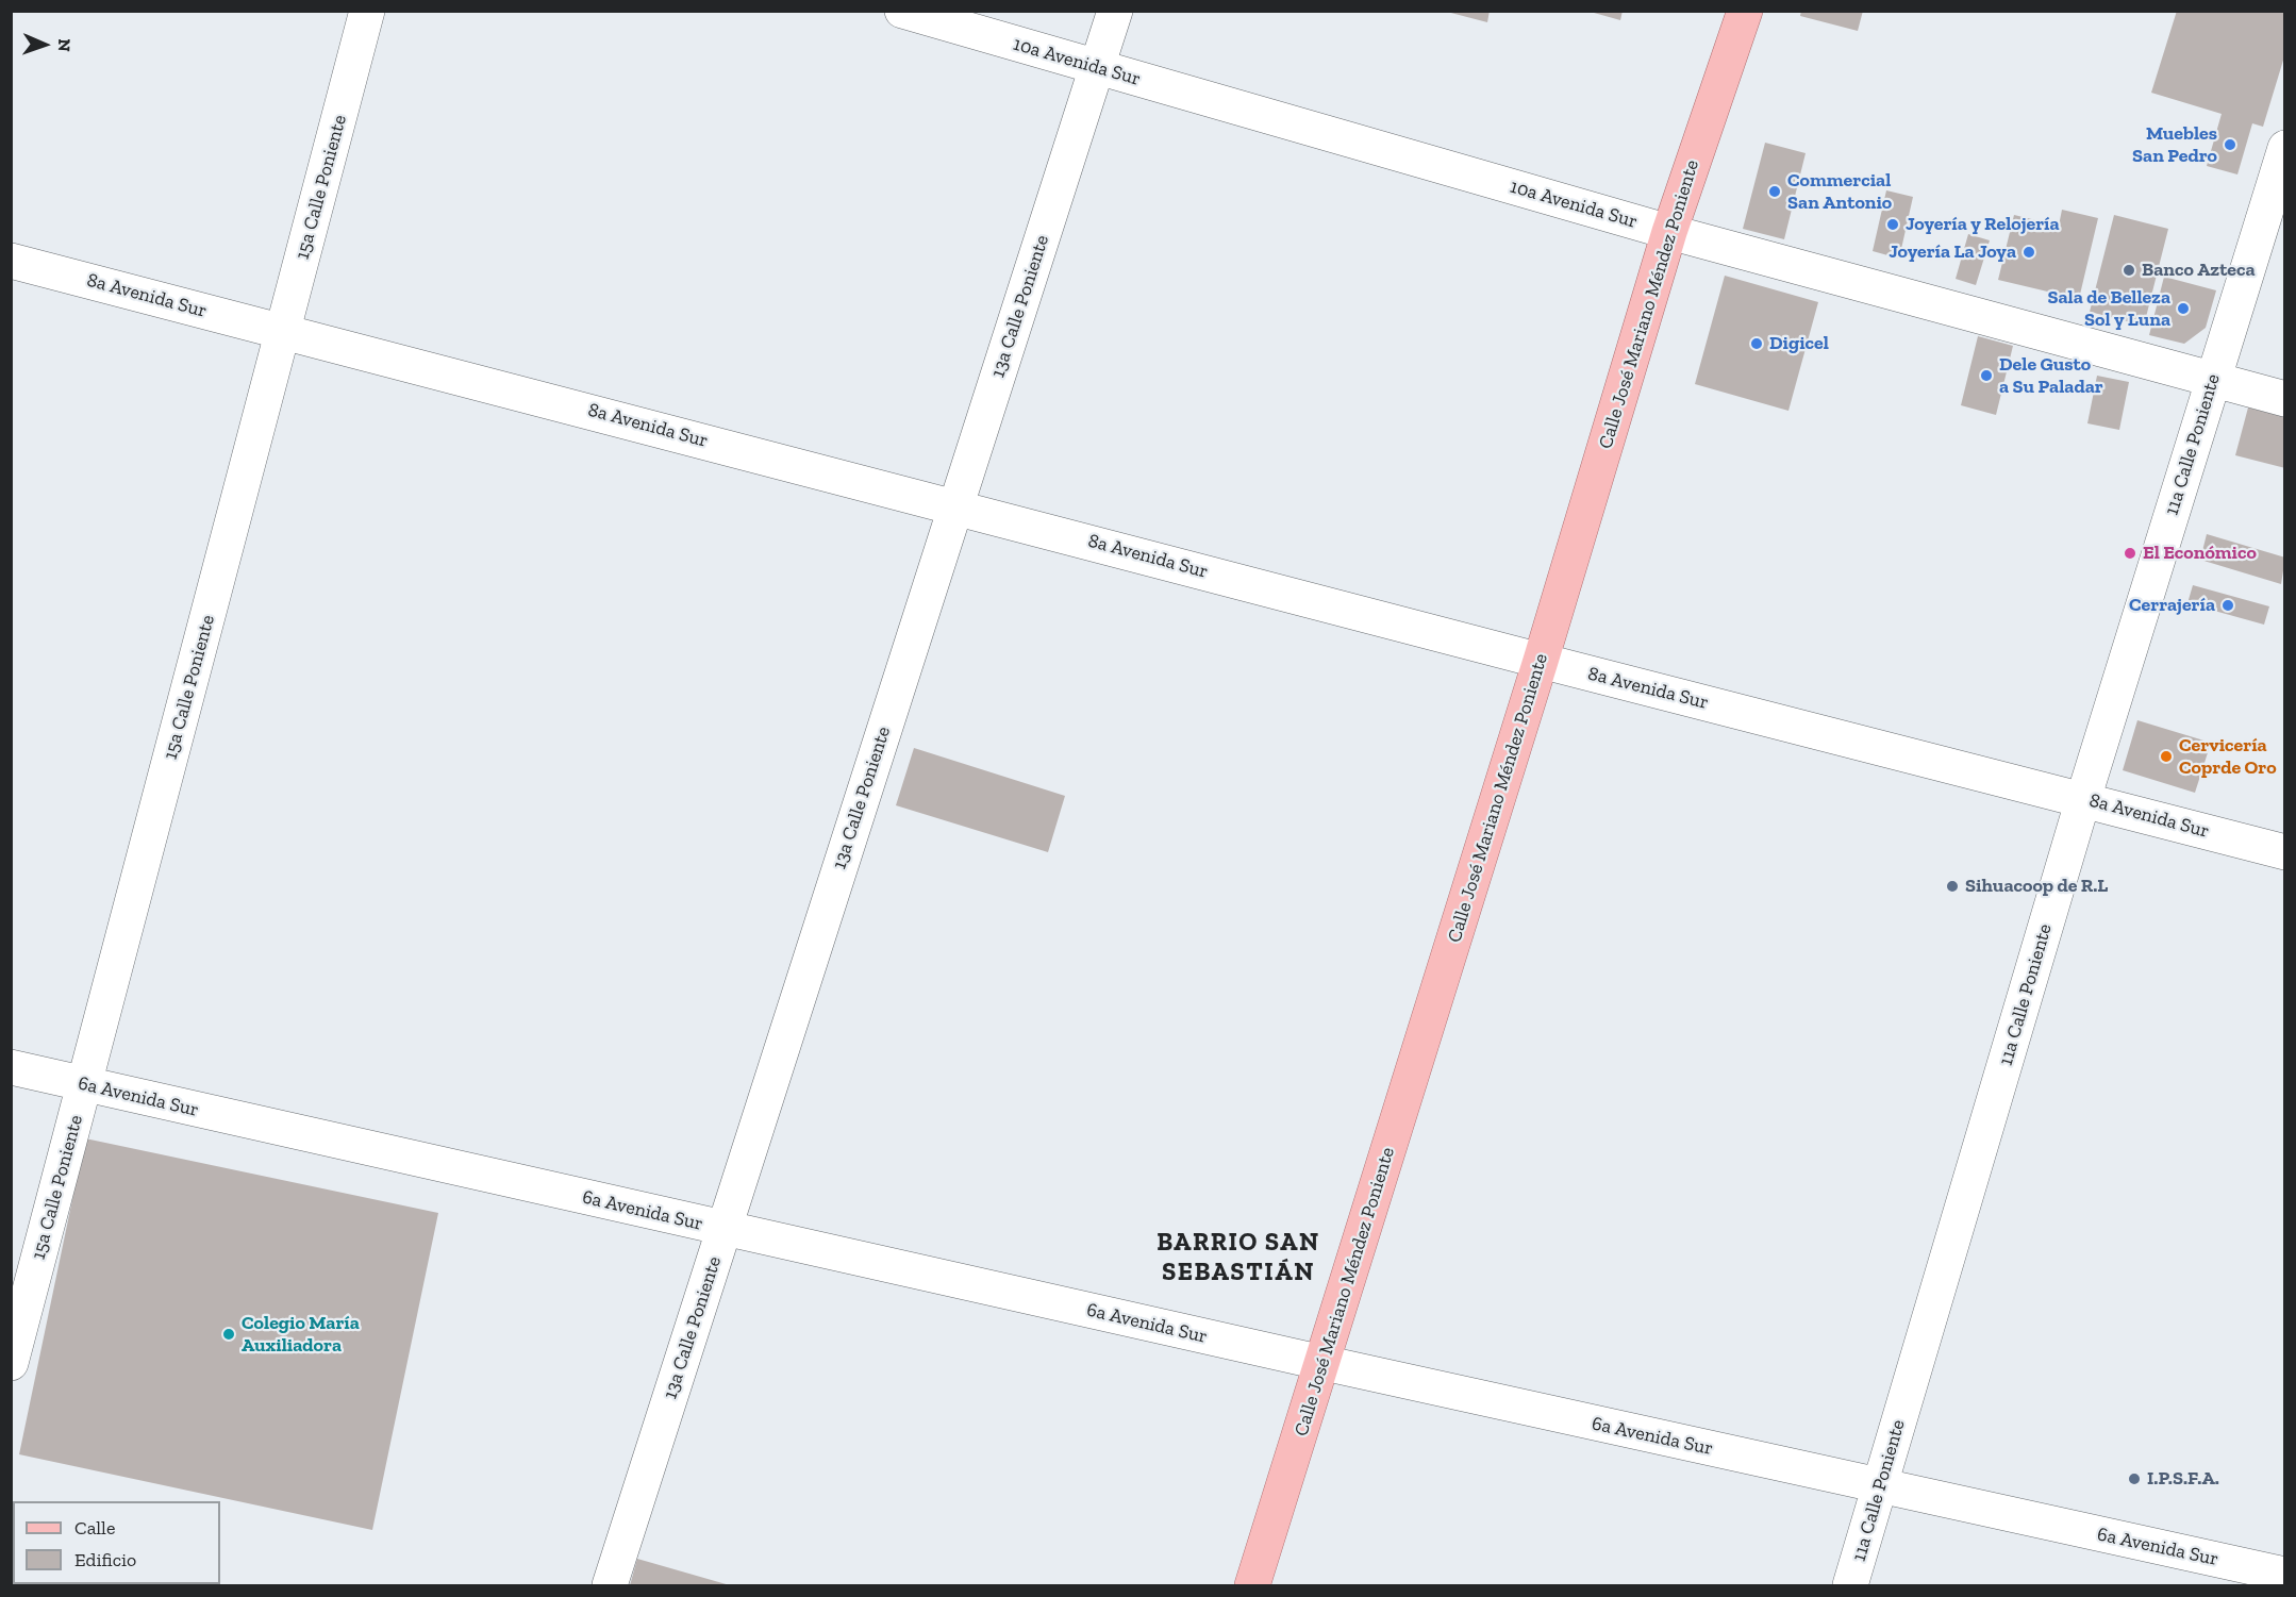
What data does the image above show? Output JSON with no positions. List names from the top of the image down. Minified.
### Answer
{"streets":{"main road":["Calle José Mariano Méndez Poniente"],"street":["10a Avenida Sur","15a Calle Poniente","8a Avenida Sur","13a Calle Poniente","11a Calle Poniente","6a Avenida Sur"]},"crossings":[["10a Avenida Sur","Calle José Mariano Méndez Poniente"],["10a Avenida Sur","13a Calle Poniente"],["10a Avenida Sur","11a Calle Poniente"],["15a Calle Poniente","8a Avenida Sur"],["15a Calle Poniente","6a Avenida Sur"],["8a Avenida Sur","Calle José Mariano Méndez Poniente"],["8a Avenida Sur","13a Calle Poniente"],["8a Avenida Sur","11a Calle Poniente"],["Calle José Mariano Méndez Poniente","6a Avenida Sur"],["13a Calle Poniente","6a Avenida Sur"],["11a Calle Poniente","6a Avenida Sur"]],"districts":["BARRIO SAN SEBASTIÁN"],"places":["Muebles San Pedro","Commercial San Antonio","Joyería y Relojería","Joyería La Joya","Banco Azteca","Sala de Belleza Sol y Luna","Digicel","Dele Gusto a Su Paladar","El Económico","Cerrajería","Cervicería Coprde Oro","Sihuacoop de R.L","Colegio María Auxiliadora","I.P.S.F.A."],"legend":["Calle","Edificio"],"north":"right"}
